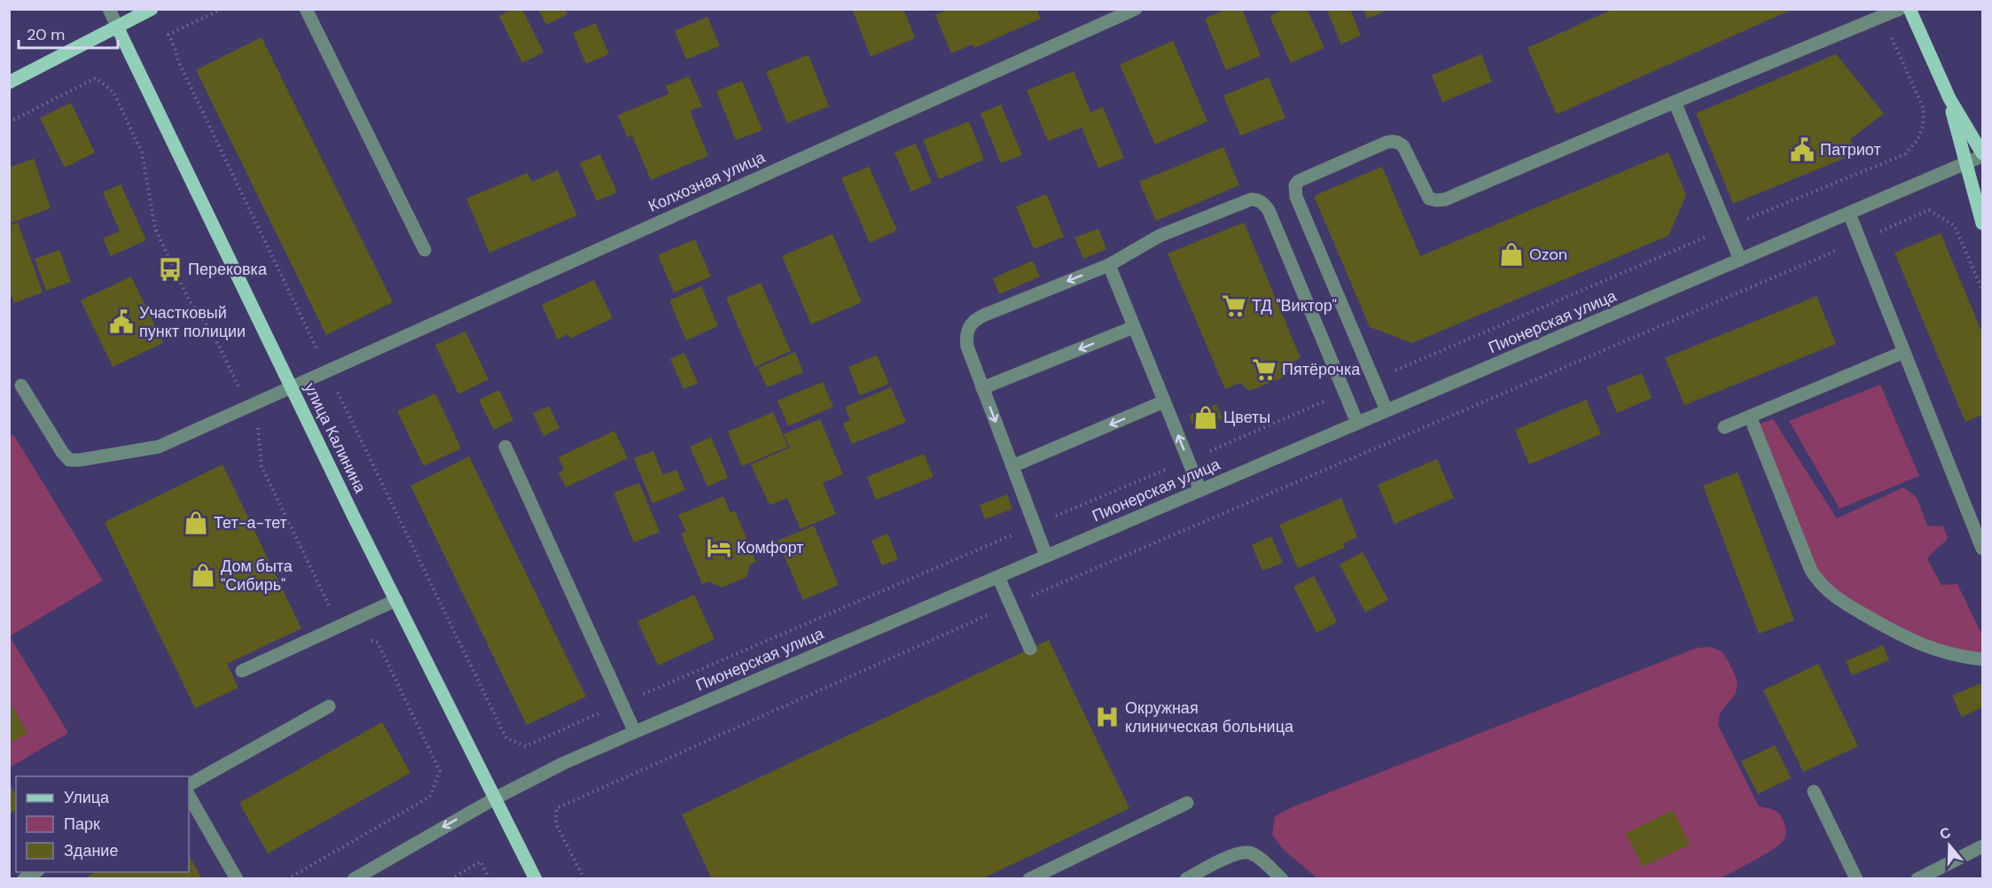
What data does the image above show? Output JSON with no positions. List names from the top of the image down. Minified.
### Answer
{"streets":{"main road":["улица Калинина"],"street":["Колхозная улица","Пионерская улица"]},"crossings":[["Колхозная улица","улица Калинина"],["Пионерская улица","улица Калинина"]],"places":{"public building":["Патриот","Участковый пункт полиции"],"shop":["Ozon","Цветы","Тет-а-тет","Дом быта \"Сибирь\""],"bus stop":["Перековка"],"supermarket":["ТД \"Виктор\"","Пятёрочка"],"hotel":["Комфорт"],"hospital":["Окружная клиническая больница"]},"legend":["Улица","Парк","Здание"],"scale_bar":"20 m","north":"top"}
